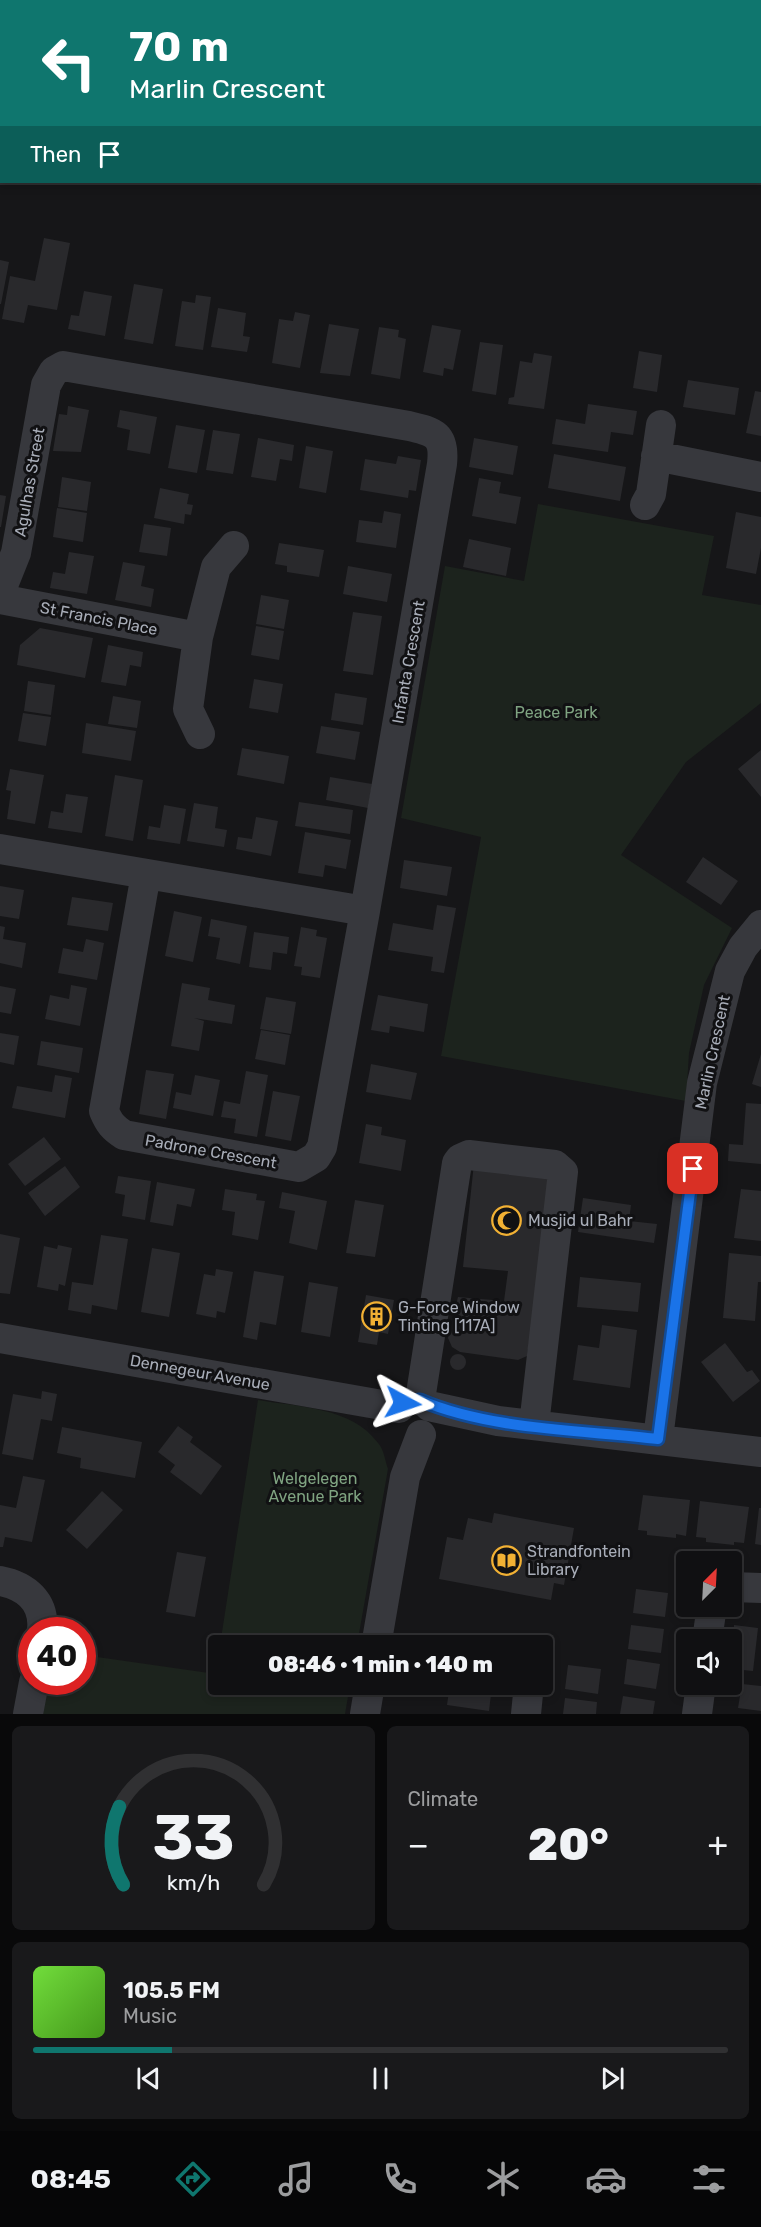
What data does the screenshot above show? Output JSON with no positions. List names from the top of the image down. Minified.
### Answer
{"streets":{"street":["Agulhas Street","St Francis Place","Infanta Crescent","Marlin Crescent","Padrone Crescent","Dennegeur Avenue"]},"crossings":[["Agulhas Street","Infanta Crescent"],["Infanta Crescent","Padrone Crescent"],["Marlin Crescent","Dennegeur Avenue"]],"parks":["Peace Park","Welgelegen Avenue Park"],"places":{"mosque":["Musjid ul Bahr"],"building":["G-Force Window Tinting [117A]"],"library":["Strandfontein Library"]},"north":"top right","page":{"turn":["70 m","Marlin Crescent"],"then":"Then","limit":"40","trip":"08:46 · 1 min · 140 m","tile":"Climate","heat":["−","20°","+"],"song":["105.5 FM","Music"],"tabs":"08:45","gauge":["33","km/h"]}}
